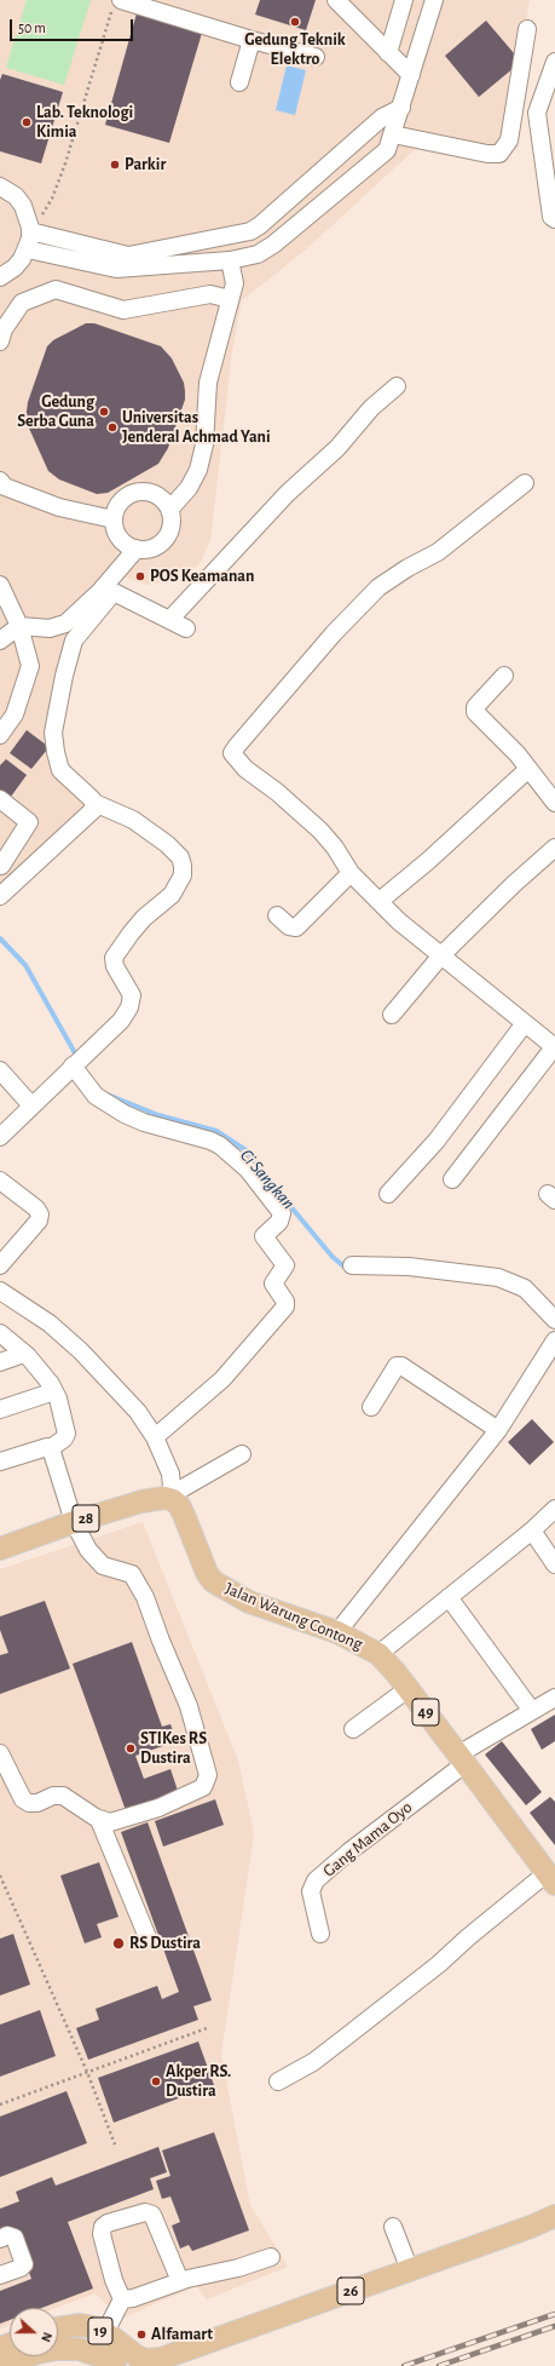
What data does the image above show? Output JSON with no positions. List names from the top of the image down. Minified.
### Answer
{"streets":{"main road":["28","Jalan Warung Contong","49","26","19"],"street":["Gang Mama Oyo"]},"crossings":[["28","Jalan Warung Contong"],["Jalan Warung Contong","Gang Mama Oyo"],["26","19"]],"water":["Ci Sangkan"],"places":["Gedung Teknik Elektro","Lab. Teknologi Kimia","Parkir","Gedung Serba Guna","Universitas Jenderal Achmad Yani","POS Keamanan","STIKes RS Dustira","RS Dustira","Akper RS. Dustira","Alfamart"],"scale_bar":"50 m","north":"right"}
